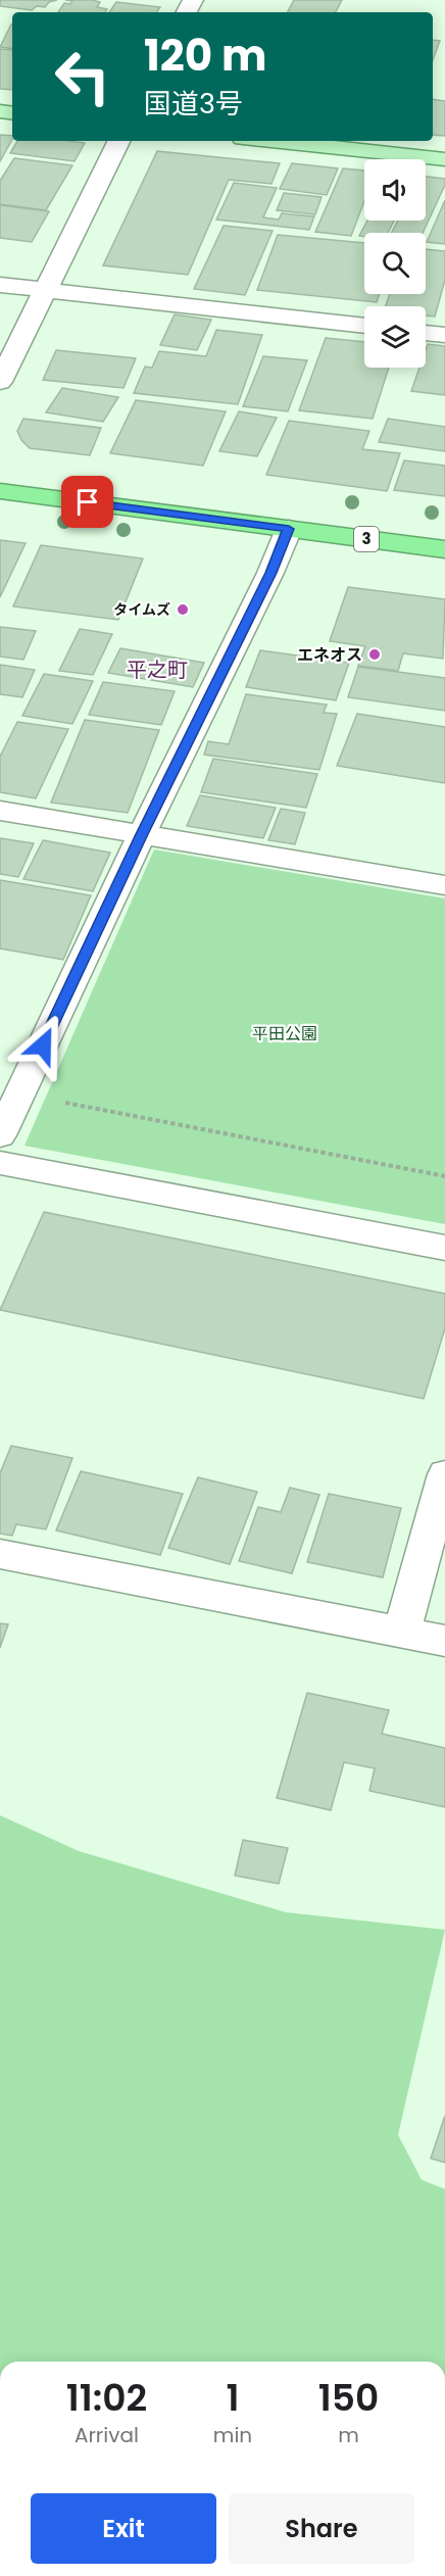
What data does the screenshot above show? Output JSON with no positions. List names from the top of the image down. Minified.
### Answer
{"streets":{"highway":["3"]},"districts":["平之町"],"parks":["平田公園"],"places":["タイムズ","エネオス"],"page":{"turn":["120 m","国道3号"],"eta":["11:02","Arrival","1","min","150","m"],"buttons":["Exit","Share"]}}
